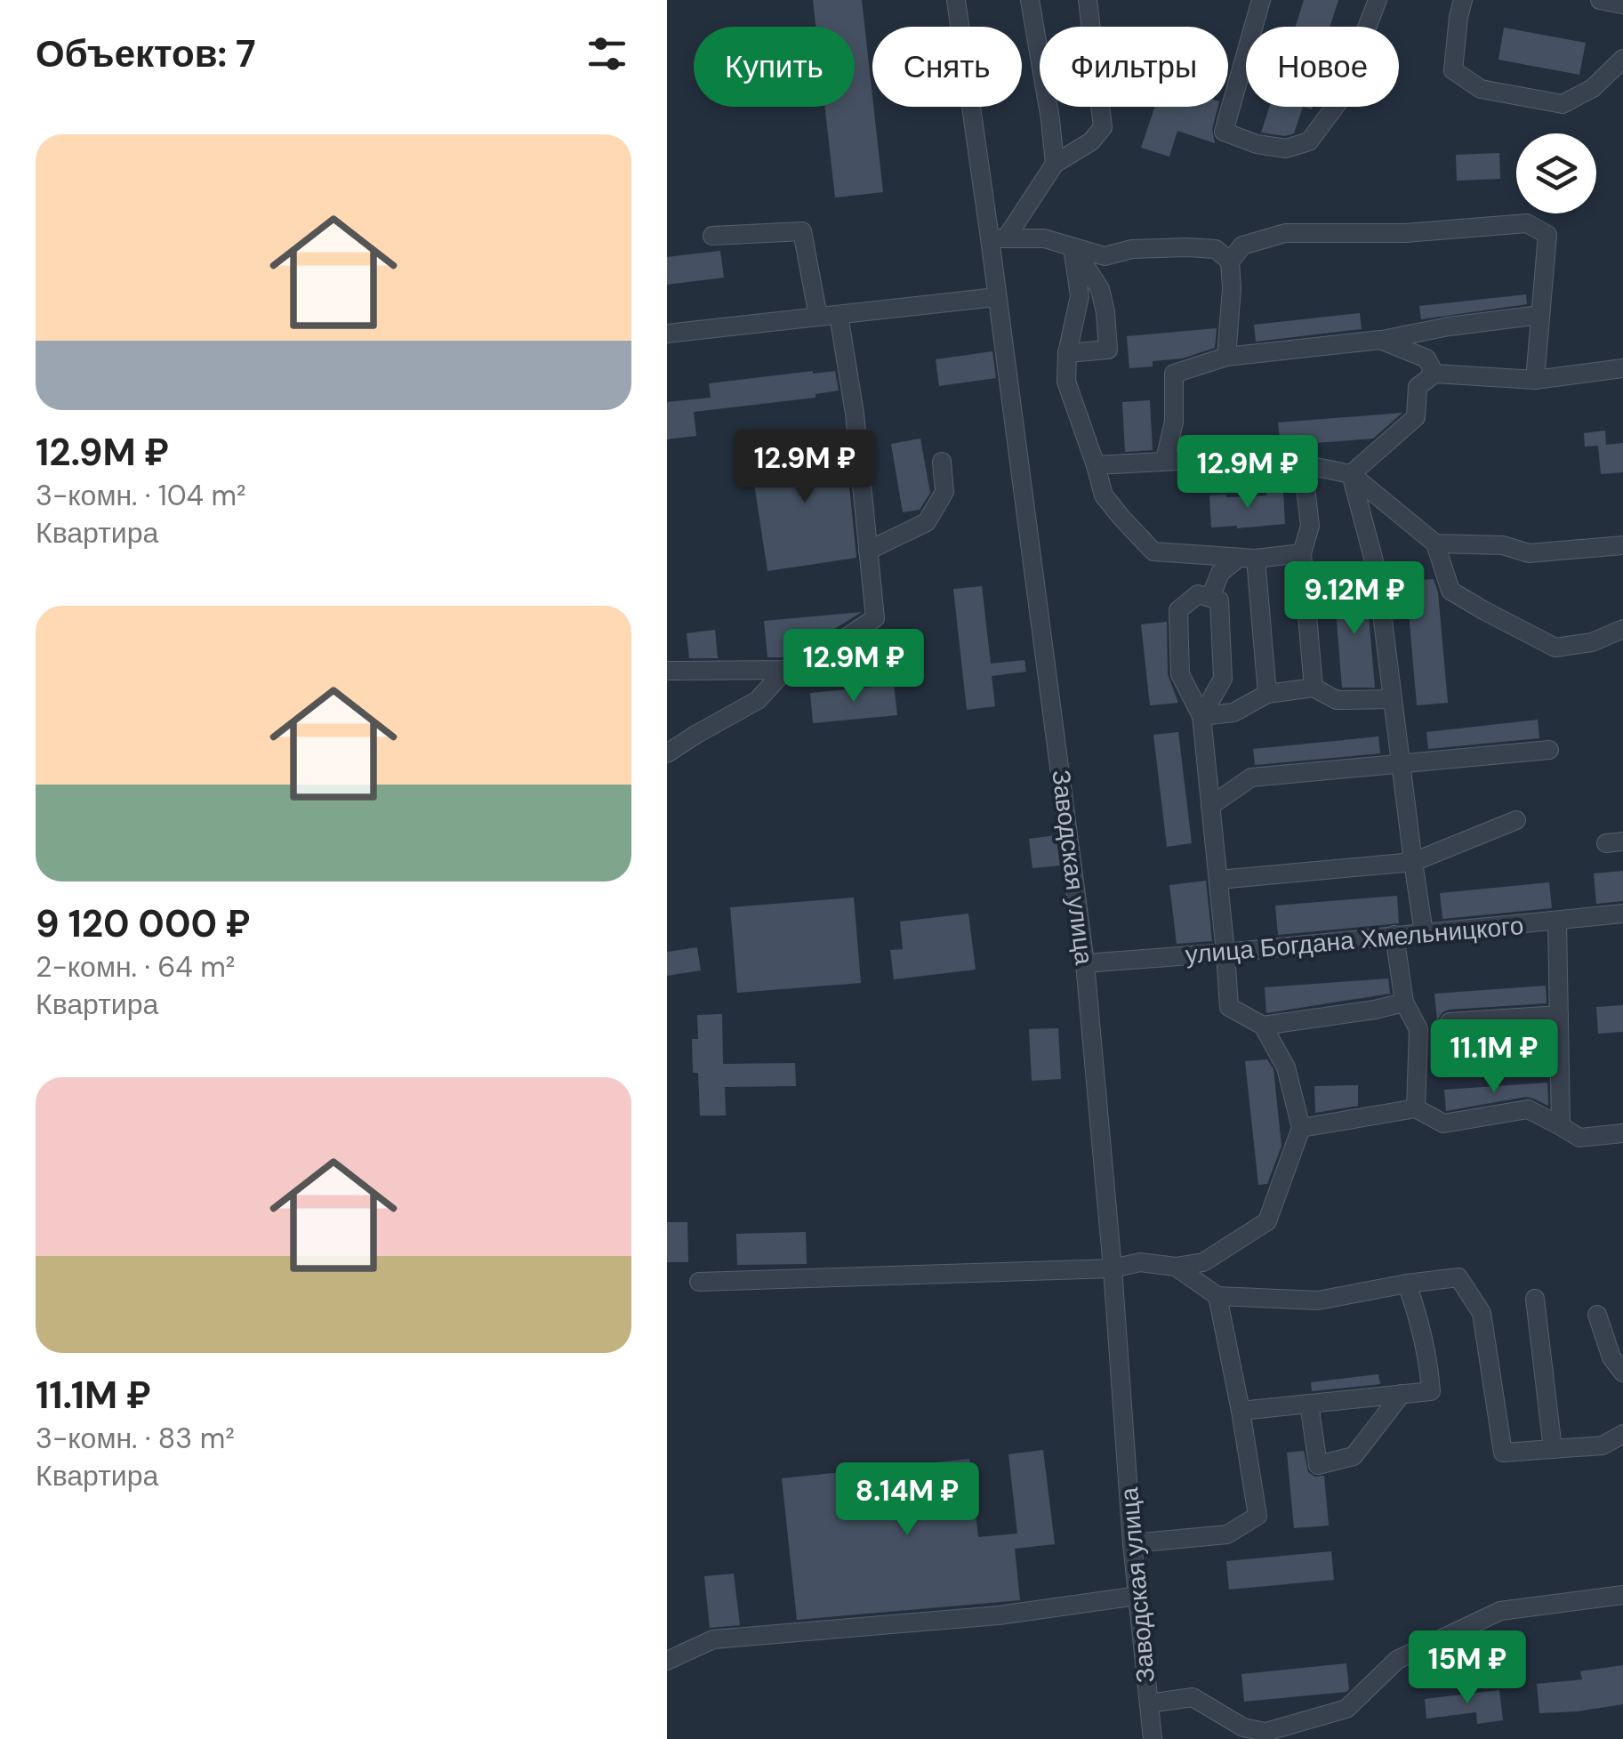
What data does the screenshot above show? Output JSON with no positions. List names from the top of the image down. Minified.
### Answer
{"streets":{"street":["Заводская улица","улица Богдана Хмельницкого"]},"crossings":[["Заводская улица","улица Богдана Хмельницкого"]],"page":{"heading":"Объектов: 7","chip":["Купить","Снять","Фильтры","Новое"],"list":[{"name":"12.9M ₽","note":"3-комн. · 104 m² · Квартира"},{"name":"9 120 000 ₽","note":"2-комн. · 64 m² · Квартира"},{"name":"11.1M ₽","note":"3-комн. · 83 m² · Квартира"}],"price":["12.9M ₽","12.9M ₽","9.12M ₽","12.9M ₽","11.1M ₽","8.14M ₽","15M ₽"]}}
